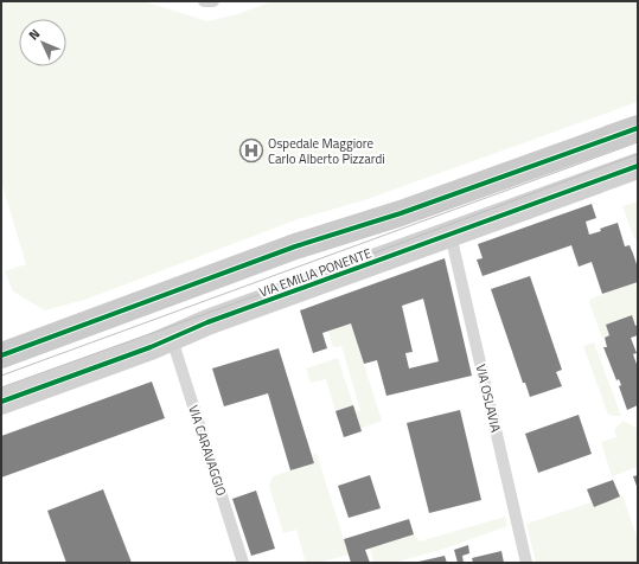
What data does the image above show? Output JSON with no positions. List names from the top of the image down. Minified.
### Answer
{"streets":{"street":["VIA EMILIA PONENTE"],"lane":["VIA OSLAVIA","VIA CARAVAGGIO"]},"crossings":[["VIA EMILIA PONENTE","VIA OSLAVIA"],["VIA EMILIA PONENTE","VIA CARAVAGGIO"]],"places":{"hospital":["Ospedale Maggiore Carlo Alberto Pizzardi"]},"north":"top left"}
